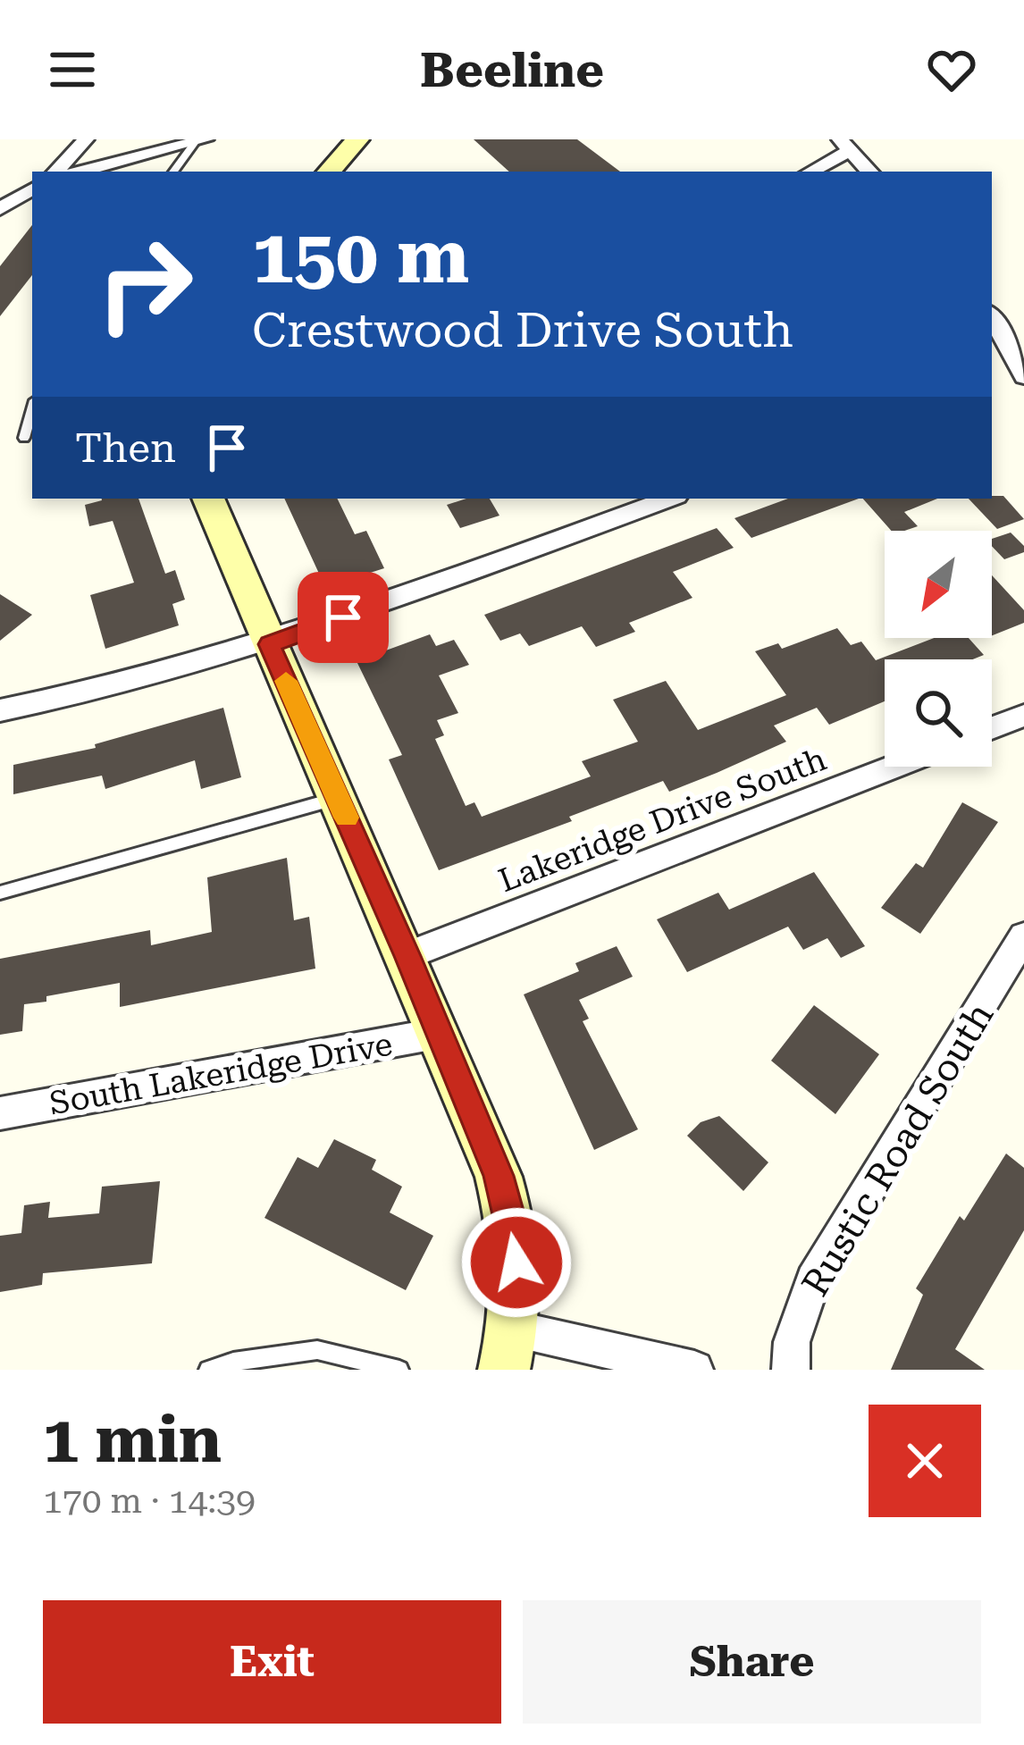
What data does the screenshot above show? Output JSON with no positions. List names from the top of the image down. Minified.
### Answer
{"streets":{"street":["Lakeridge Drive South","South Lakeridge Drive","Rustic Road South"]},"north":"bottom left","page":{"header":"Beeline","turn":["150 m","Crestwood Drive South"],"then":"Then","heading":["1 min","170 m · 14:39"],"buttons":["Exit","Share"]}}
